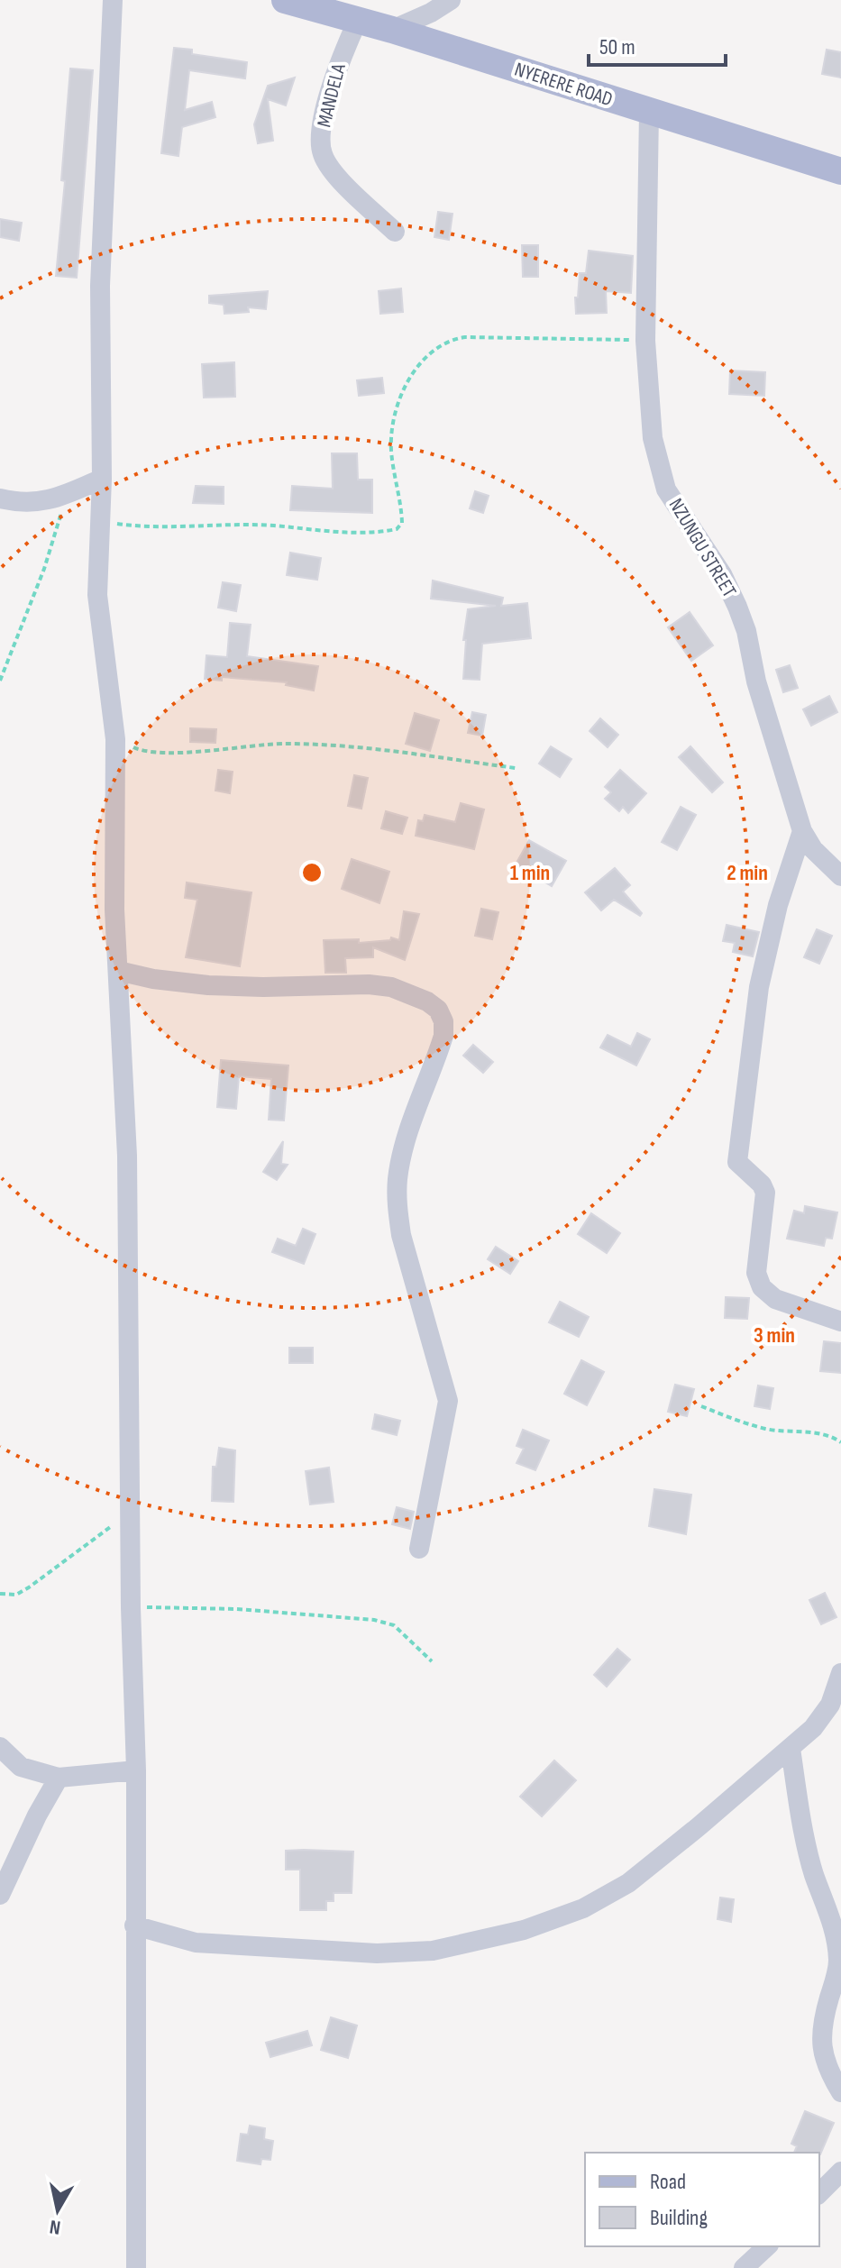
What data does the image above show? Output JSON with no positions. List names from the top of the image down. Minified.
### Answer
{"streets":{"main road":["NYERERE ROAD"],"street":["MANDELA","NZUNGU STREET"]},"crossings":[["NYERERE ROAD","MANDELA"],["NYERERE ROAD","NZUNGU STREET"]],"legend":["Road","Building"],"scale_bar":"50 m","north":"bottom","rings":["1 min","2 min","3 min"]}
